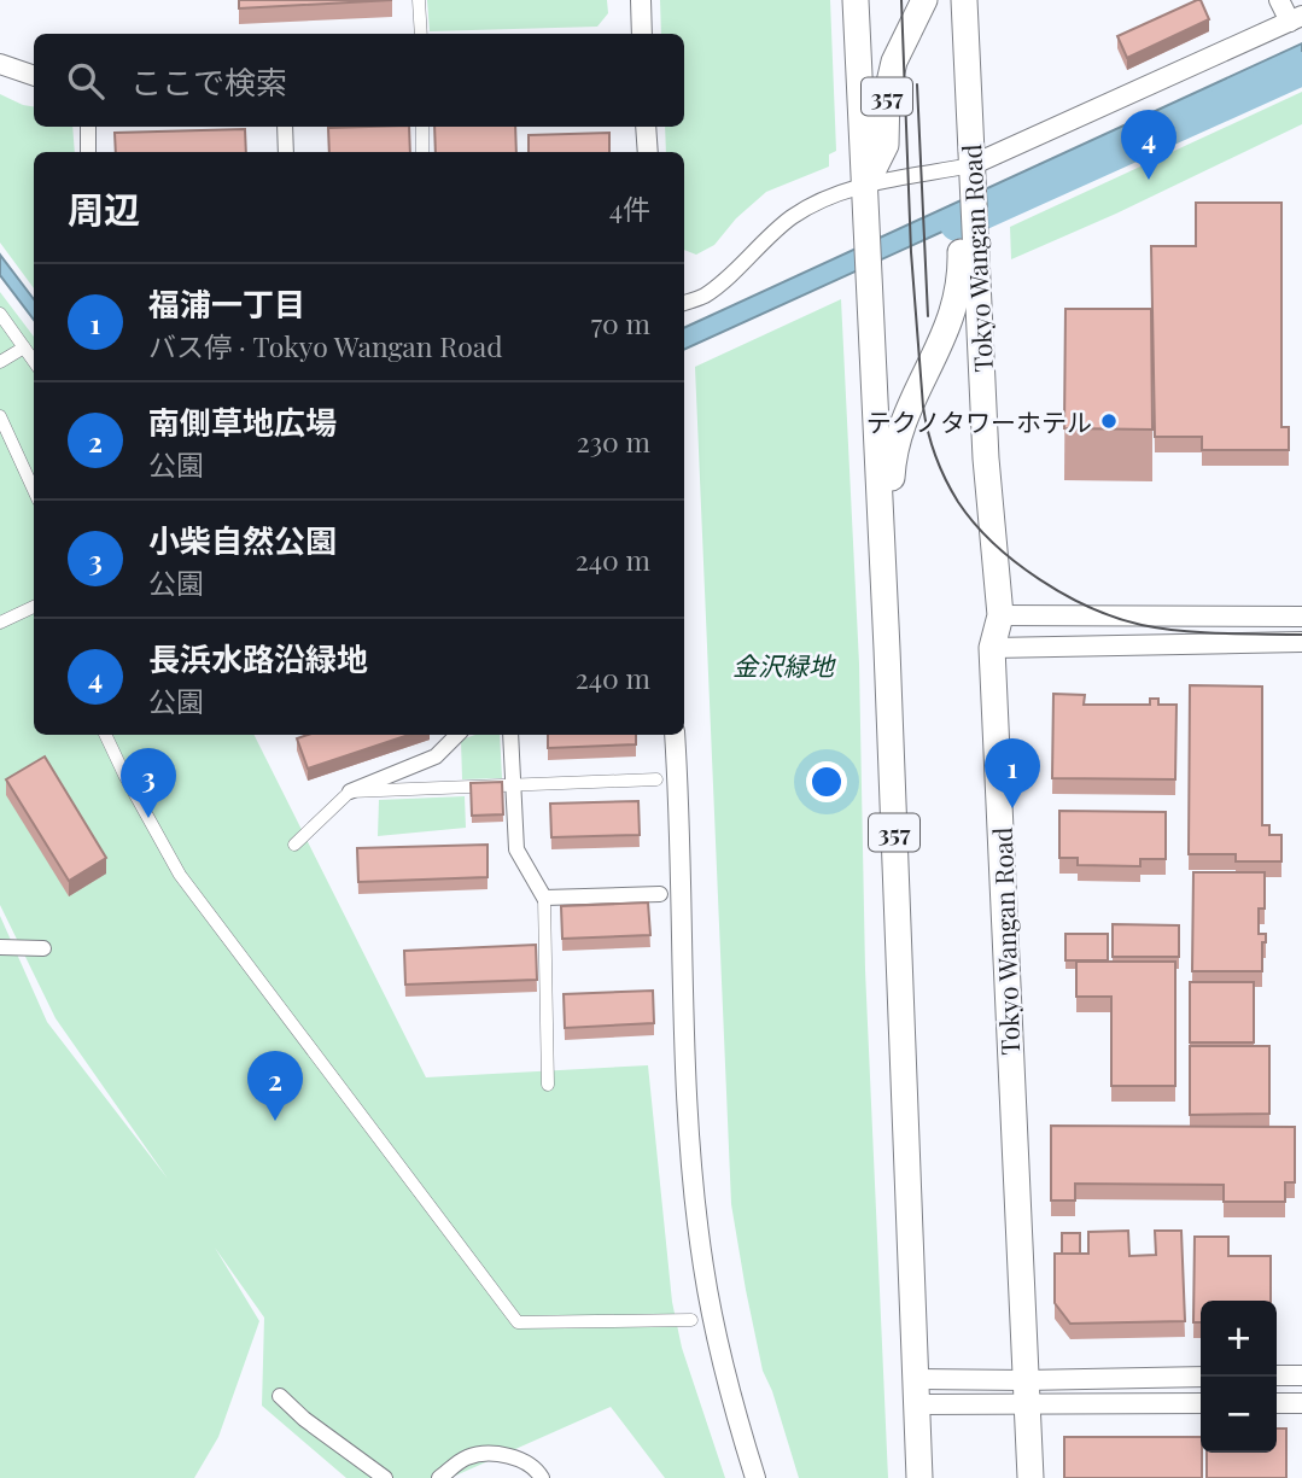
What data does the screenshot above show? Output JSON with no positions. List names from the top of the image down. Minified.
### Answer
{"streets":{"highway":["357","Tokyo Wangan Road"]},"crossings":[["357","Tokyo Wangan Road"]],"parks":["金沢緑地"],"places":["テクノタワーホテル"],"page":{"search":"ここで検索","pins":["4","1","3","2"],"heading":["周辺","4件"],"list":[{"mark":"1","name":"福浦一丁目","note":"バス停 · Tokyo Wangan Road","value":"70 m"},{"mark":"2","name":"南側草地広場","note":"公園","value":"230 m"},{"mark":"3","name":"小柴自然公園","note":"公園","value":"240 m"},{"mark":"4","name":"長浜水路沿緑地","note":"公園","value":"240 m"}],"map_buttons":["+","−"]}}
